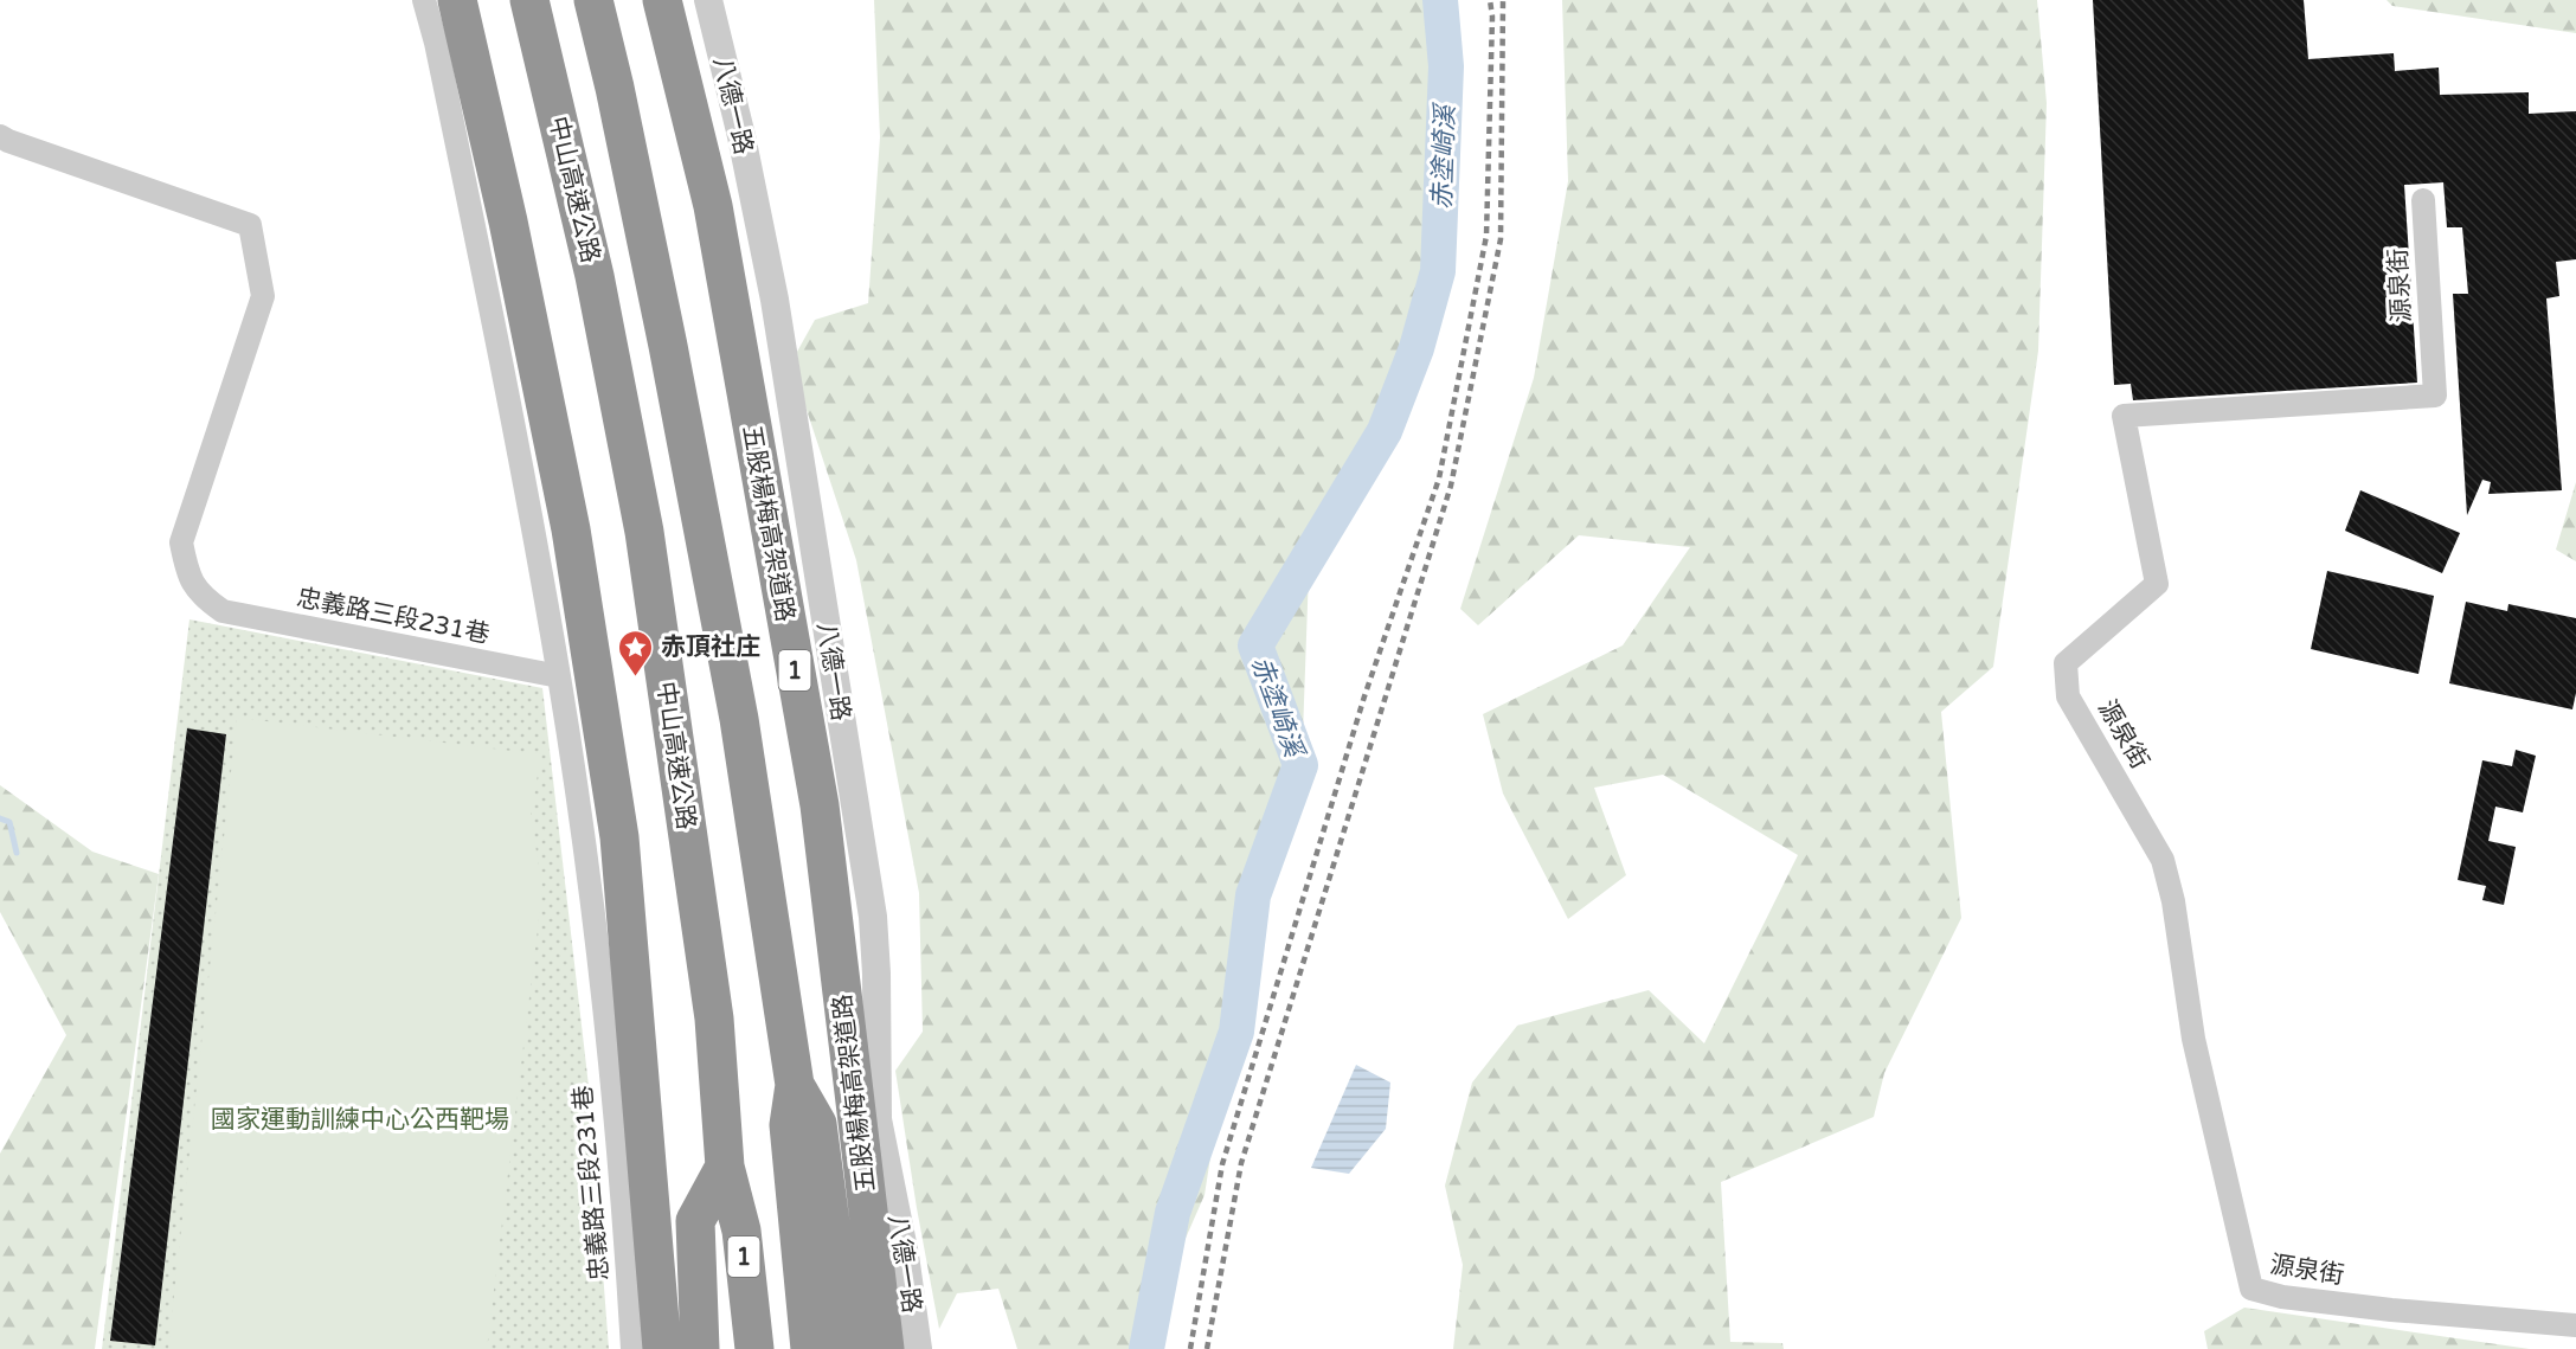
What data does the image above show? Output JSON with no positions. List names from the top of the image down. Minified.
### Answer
{"streets":{"highway":["中山高速公路","五股楊梅高架道路","1"],"street":["八德一路","源泉街","忠義路三段231巷"]},"water":["赤塗崎溪"],"parks":["國家運動訓練中心公西靶場"],"places":{"place":["赤頂社庄"]}}
